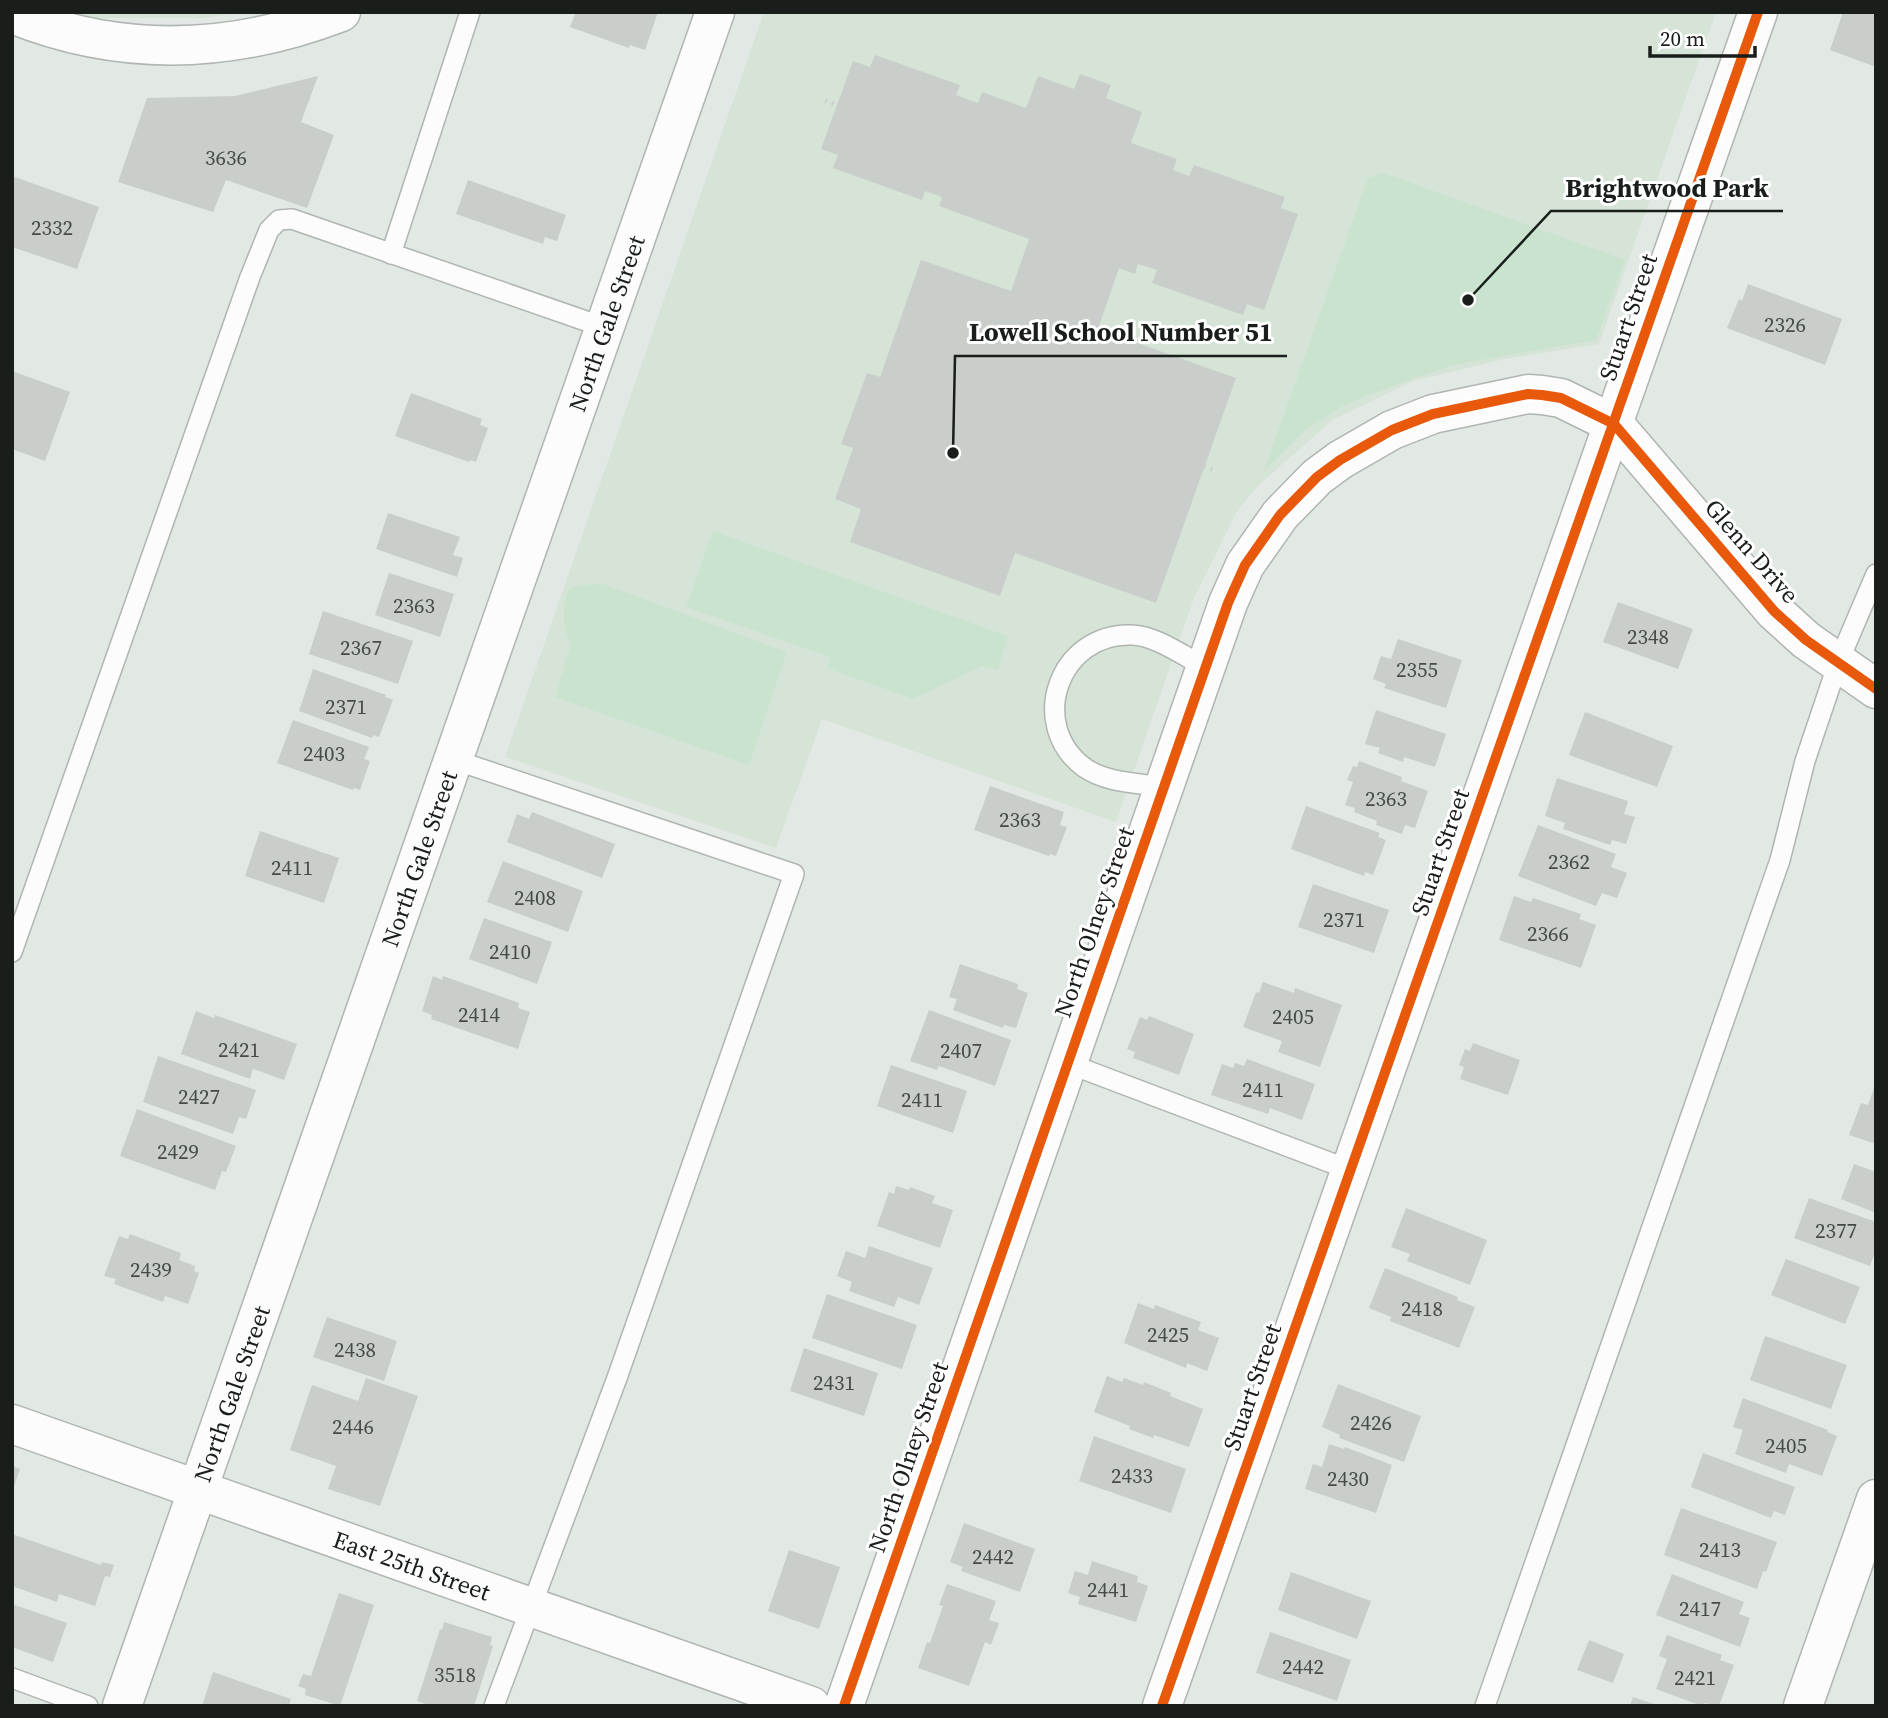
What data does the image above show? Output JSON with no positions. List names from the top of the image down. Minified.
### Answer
{"streets":{"street":["Stuart Street","North Gale Street","Glenn Drive","North Olney Street","East 25th Street"]},"crossings":[["Stuart Street","Glenn Drive"],["Stuart Street","North Olney Street"],["North Gale Street","East 25th Street"],["Glenn Drive","North Olney Street"]],"places":["Brightwood Park","Lowell School Number 51"],"house_numbers":["3636","2332","2326","2363","2348","2367","2355","2371","2403","2363","2363","2362","2411","2408","2371","2366","2410","2414","2405","2421","2407","2411","2427","2411","2429","2377","2439","2418","2425","2438","2431","2426","2446","2405","2433","2430","2413","2442","2441","2417","2442","3518","2421"],"scale_bar":"20 m"}
